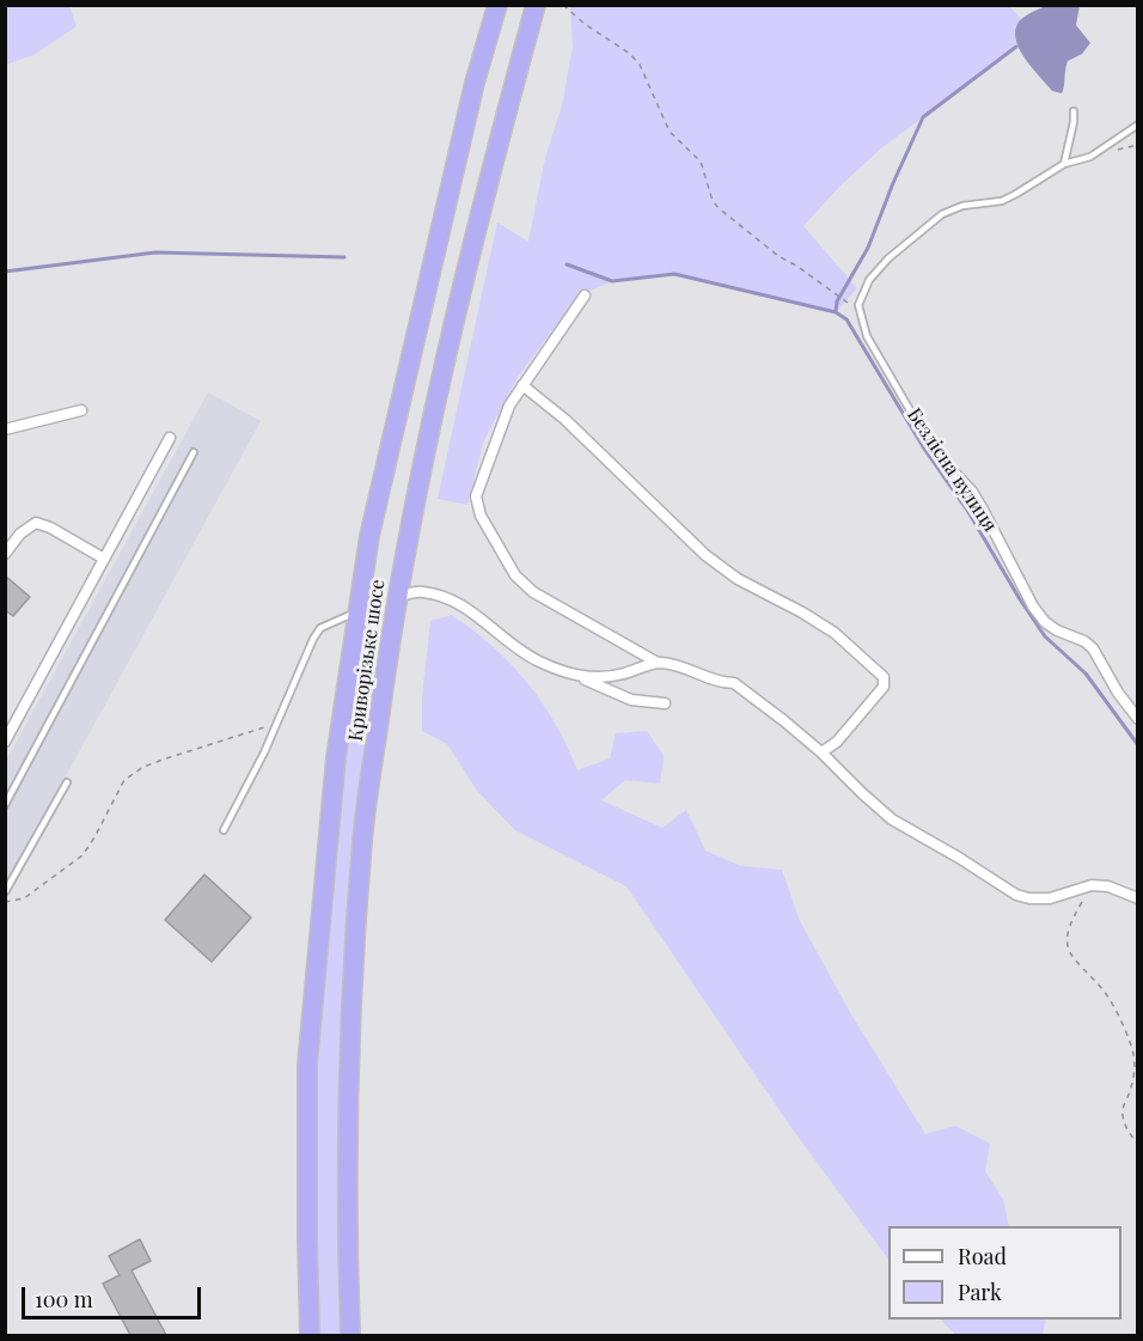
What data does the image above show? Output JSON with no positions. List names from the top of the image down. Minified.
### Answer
{"streets":{"highway":["Криворізьке шосе"],"street":["Безлісна вулиця"]},"legend":["Road","Park"],"scale_bar":"100 m"}
